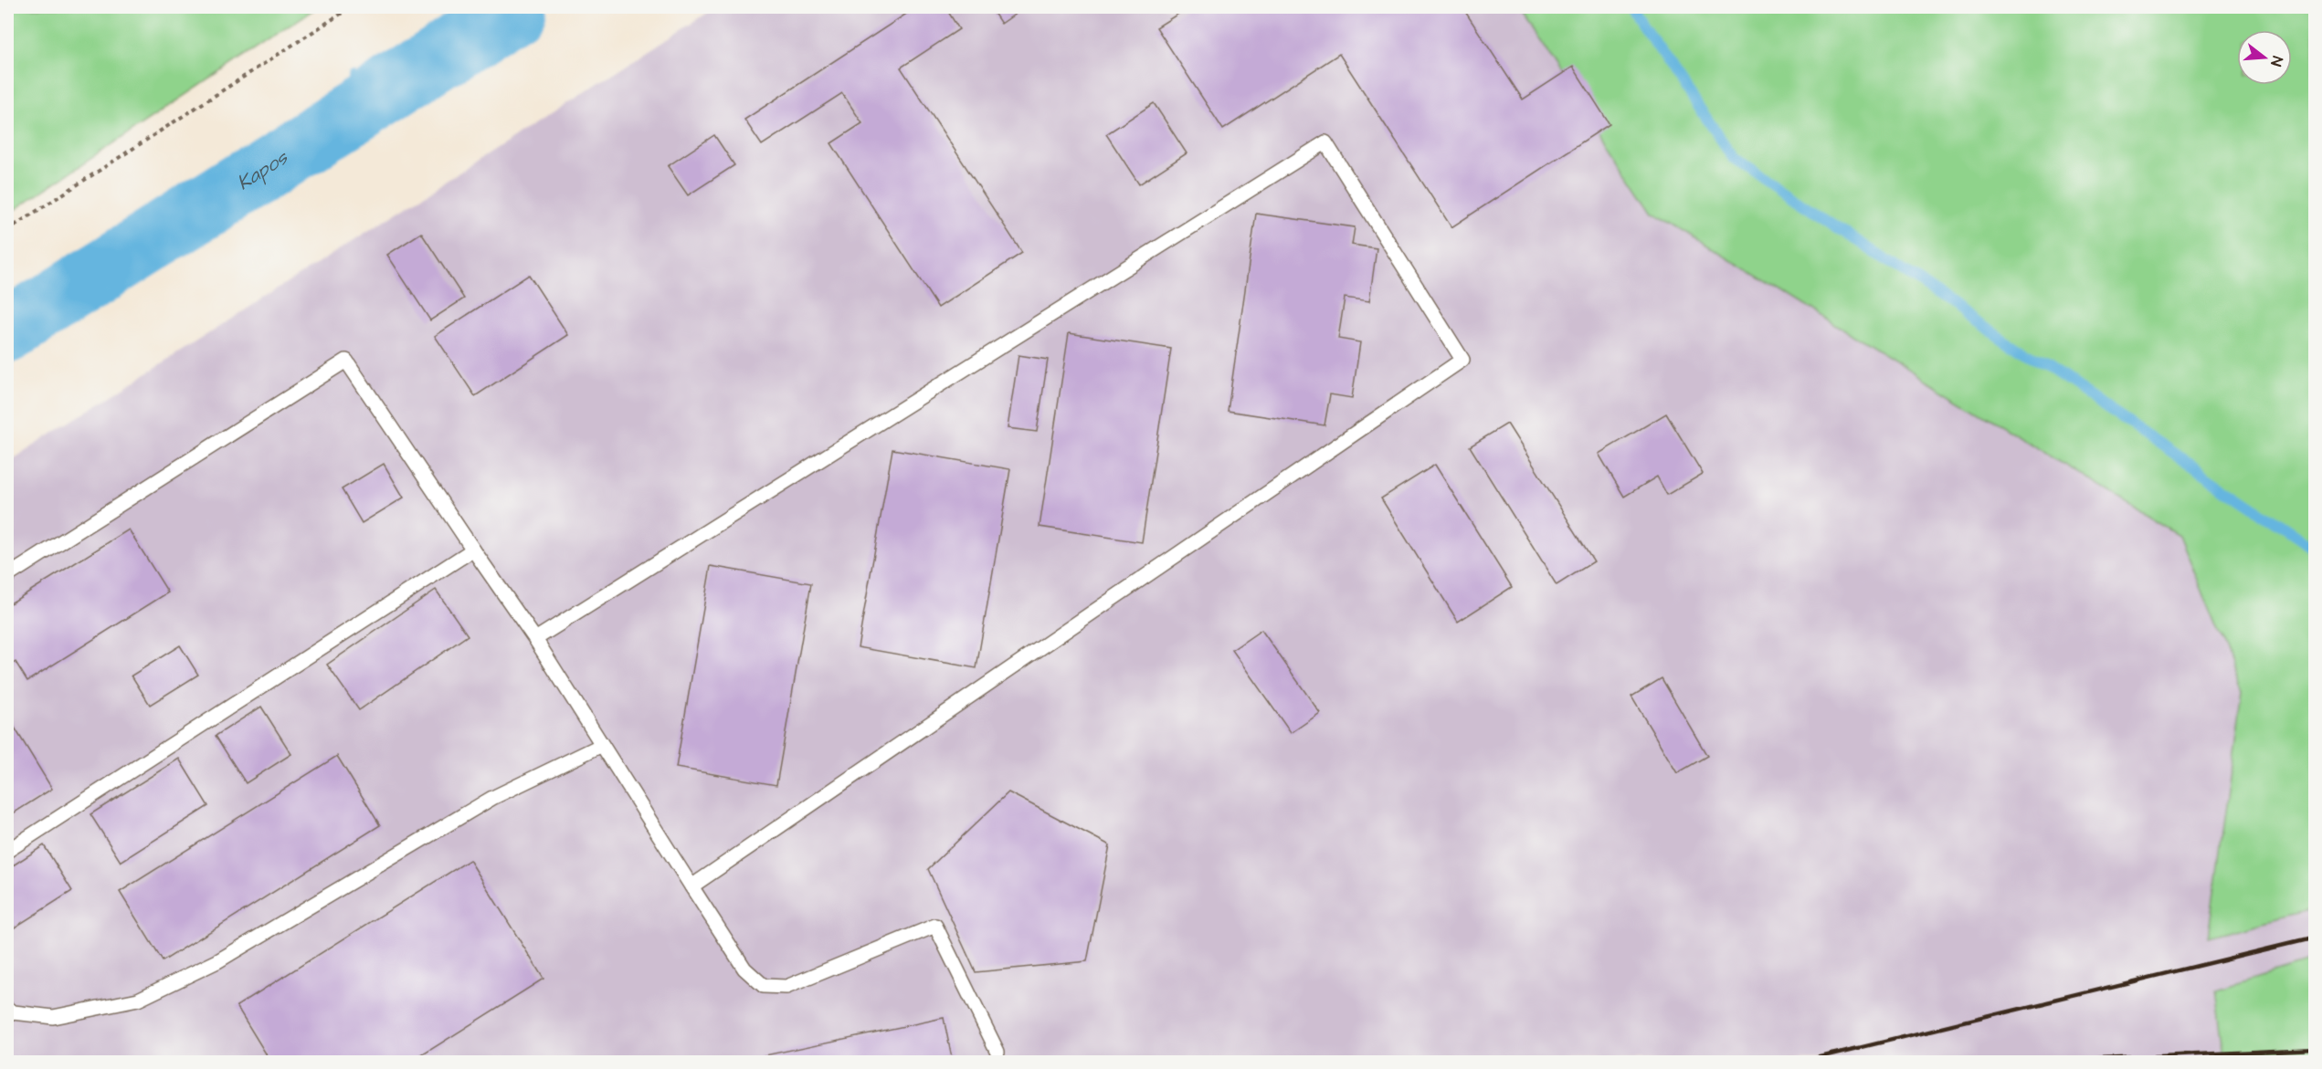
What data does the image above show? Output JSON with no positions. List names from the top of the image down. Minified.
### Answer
{"water":["Kapos"],"north":"right"}
